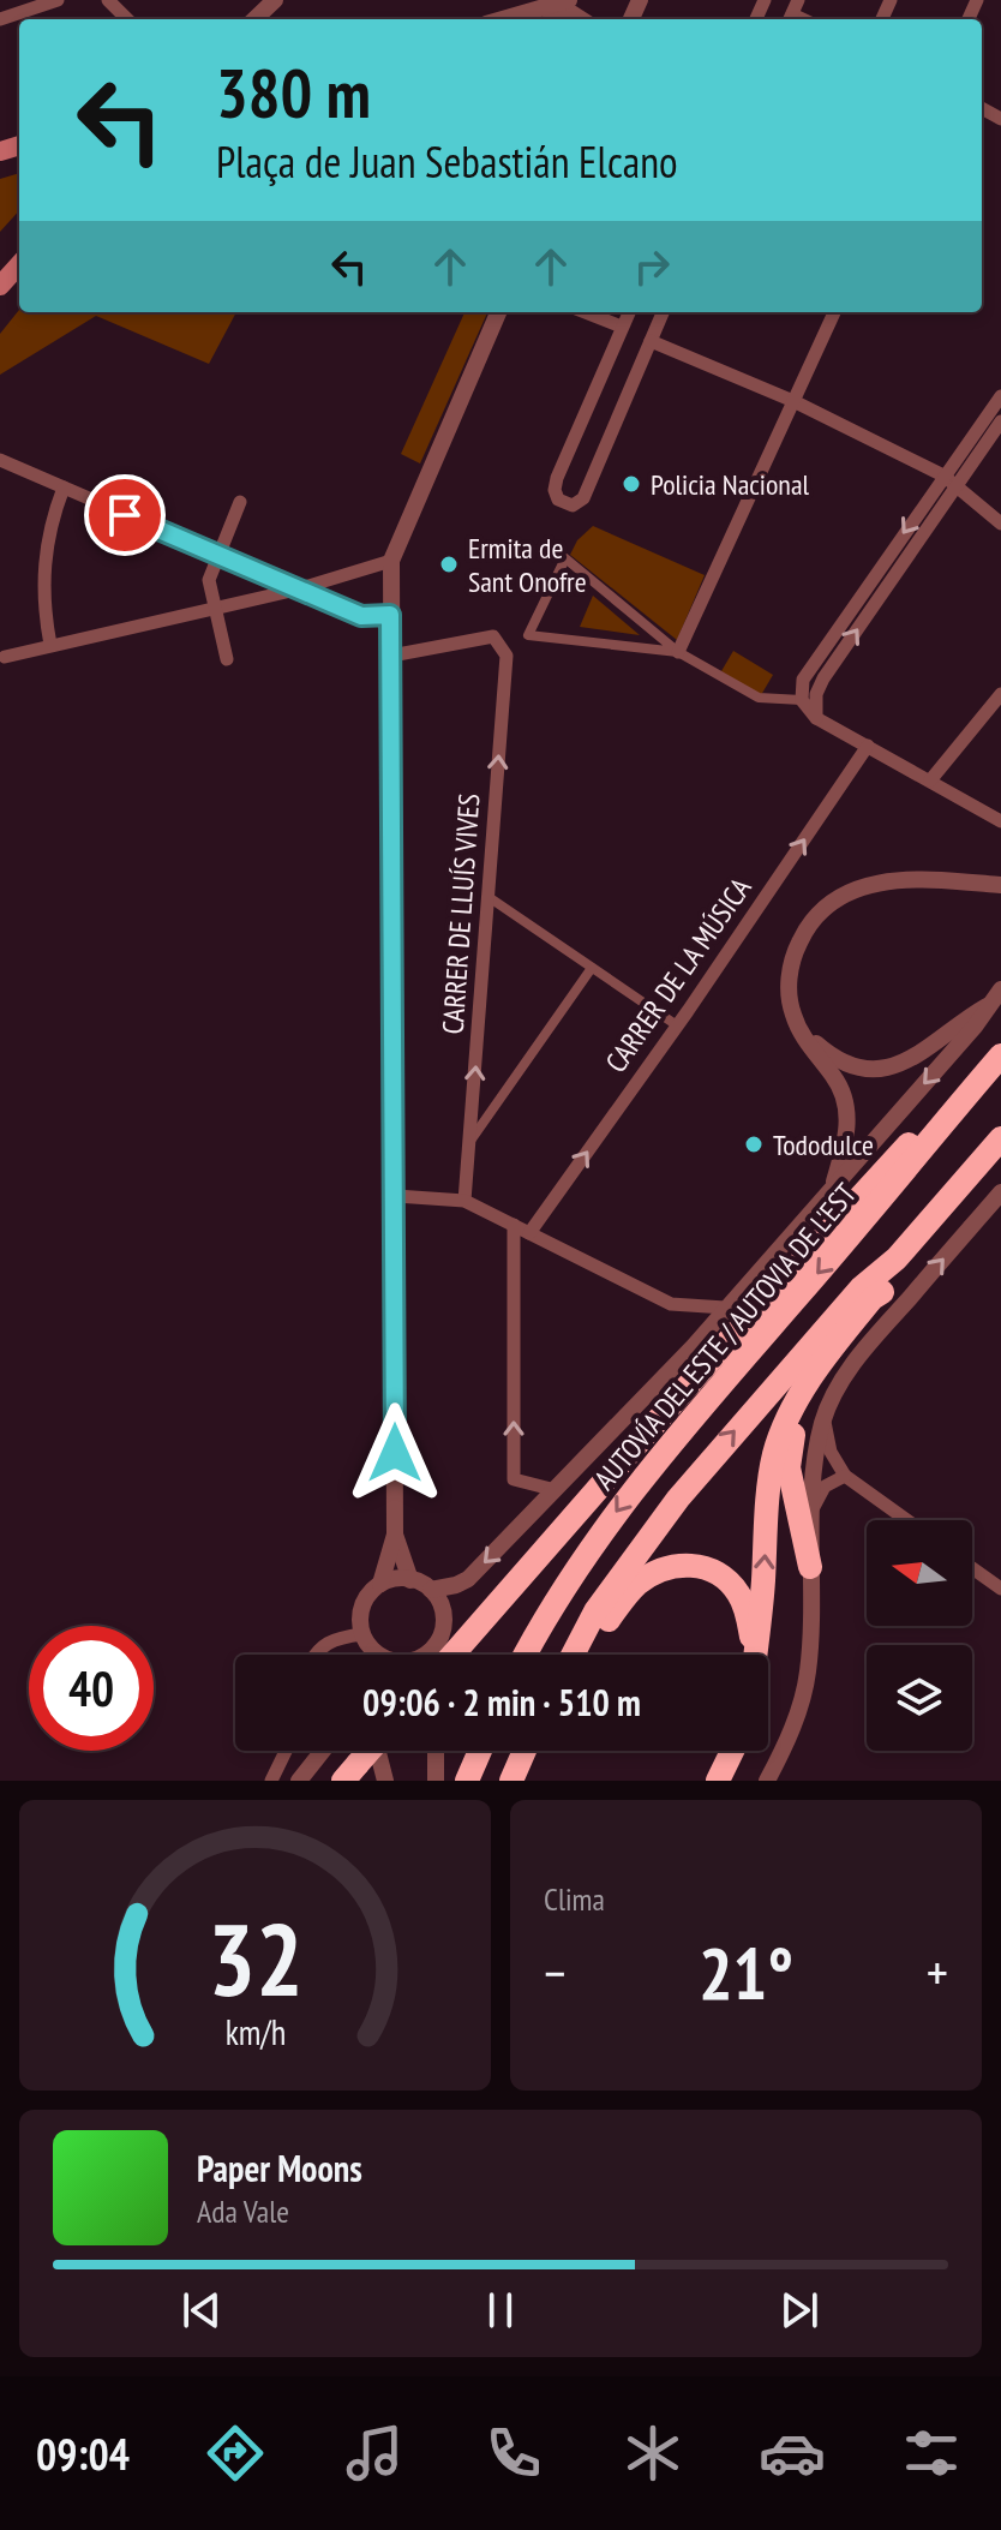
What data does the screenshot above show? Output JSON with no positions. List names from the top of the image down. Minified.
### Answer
{"streets":{"highway":["AUTOVÍA DEL ESTE / AUTOVIA DE L'EST"],"street":["CARRER DE LLUÍS VIVES","CARRER DE LA MÚSICA"]},"places":["Policia Nacional","Ermita de Sant Onofre","Tododulce"],"north":"left","page":{"turn":["380 m","Plaça de Juan Sebastián Elcano"],"limit":"40","trip":"09:06 · 2 min · 510 m","tile":"Clima","heat":["−","21°","+"],"song":["Paper Moons","Ada Vale"],"tabs":"09:04","gauge":["32","km/h"]}}
